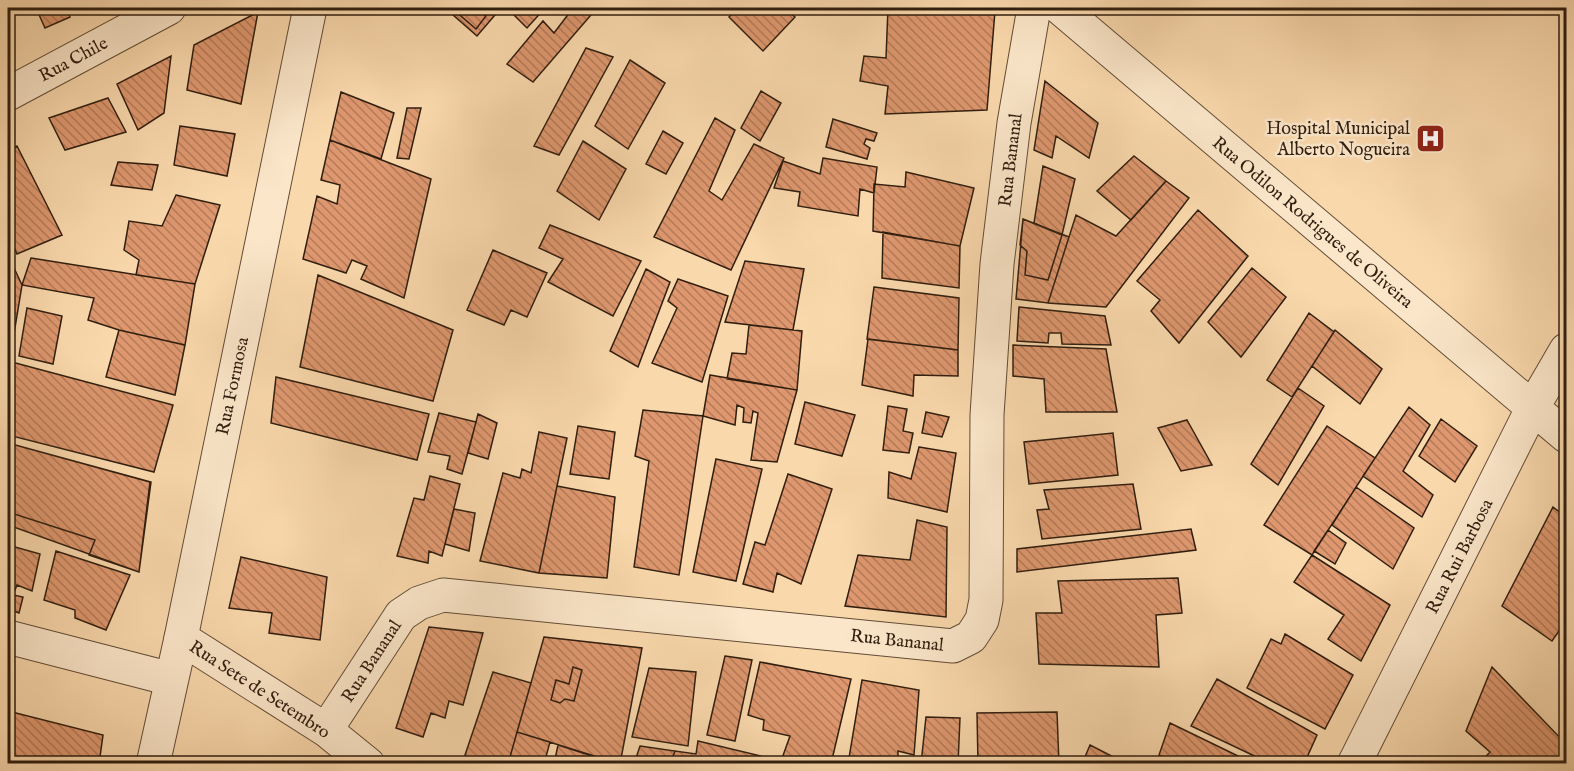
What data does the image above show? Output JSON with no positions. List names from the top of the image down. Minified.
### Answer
{"streets":{"street":["Rua Chile","Rua Bananal","Rua Odilon Rodrigues de Oliveira","Rua Formosa","Rua Rui Barbosa","Rua Sete de Setembro"]},"crossings":[["Rua Bananal","Rua Sete de Setembro"],["Rua Odilon Rodrigues de Oliveira","Rua Rui Barbosa"],["Rua Formosa","Rua Sete de Setembro"]],"places":{"hospital":["Hospital Municipal Alberto Nogueira"]}}
